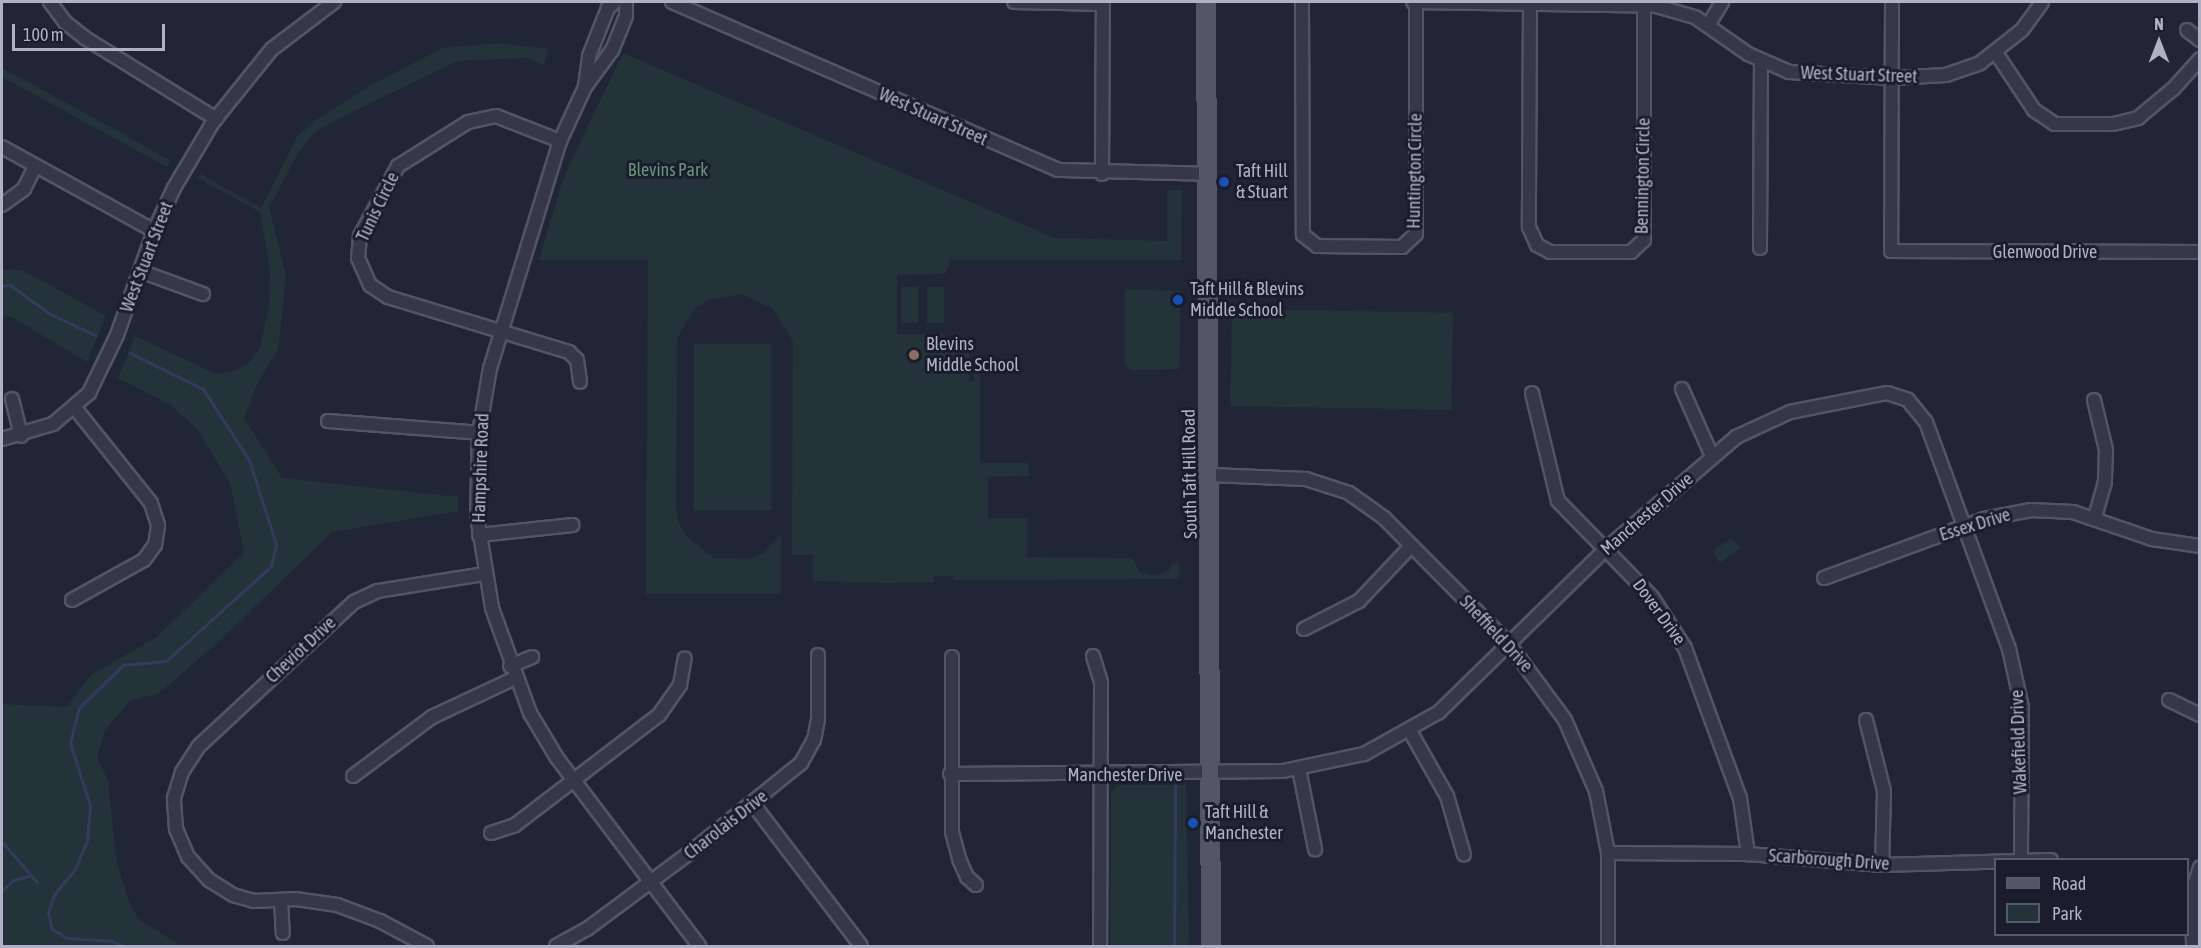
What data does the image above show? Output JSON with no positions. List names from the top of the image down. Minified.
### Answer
{"streets":{"main road":["South Taft Hill Road"],"street":["West Stuart Street","Huntington Circle","Bennington Circle","Tunis Circle","Glenwood Drive","Hampshire Road","Manchester Drive","Essex Drive","Dover Drive","Sheffield Drive","Cheviot Drive","Wakefield Drive","Charolais Drive","Scarborough Drive"]},"crossings":[["West Stuart Street","Huntington Circle"],["West Stuart Street","Bennington Circle"],["West Stuart Street","Glenwood Drive"],["West Stuart Street","South Taft Hill Road"],["Tunis Circle","Hampshire Road"],["Hampshire Road","Cheviot Drive"],["Hampshire Road","Charolais Drive"],["South Taft Hill Road","Manchester Drive"],["South Taft Hill Road","Sheffield Drive"],["Manchester Drive","Essex Drive"],["Manchester Drive","Dover Drive"],["Manchester Drive","Sheffield Drive"],["Manchester Drive","Wakefield Drive"],["Essex Drive","Wakefield Drive"],["Dover Drive","Scarborough Drive"],["Sheffield Drive","Scarborough Drive"]],"parks":["Blevins Park"],"places":["Taft Hill & Stuart","Taft Hill & Blevins Middle School","Blevins Middle School","Taft Hill & Manchester"],"legend":["Road","Park"],"scale_bar":"100 m","north":"top"}
